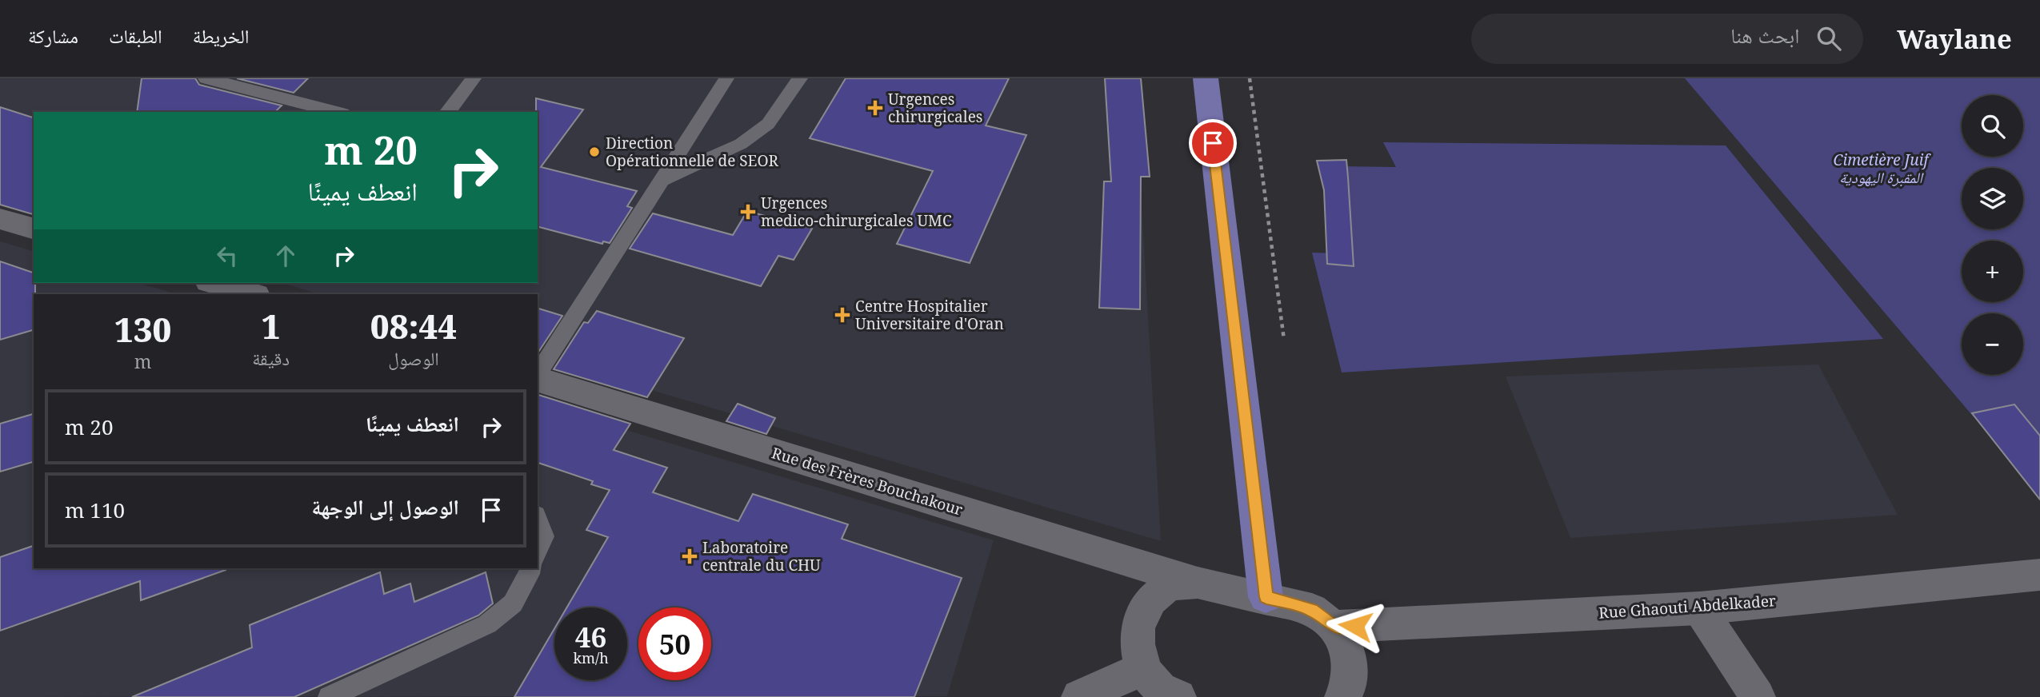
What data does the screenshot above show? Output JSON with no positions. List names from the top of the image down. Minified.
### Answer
{"streets":{"main road":["Rue des Frères Bouchakour","Rue Ghaouti Abdelkader"]},"crossings":[["Rue des Frères Bouchakour","Rue Ghaouti Abdelkader"]],"parks":["Cimetière Juif المقبرة اليهودية"],"places":{"health":["Urgences chirurgicales","Urgences medico-chirurgicales UMC","Centre Hospitalier Universitaire d'Oran","Laboratoire centrale du CHU"],"other":["Direction Opérationnelle de SEOR"]},"page":{"header":"Waylane","search":"ابحث هنا","nav":["الخريطة","الطبقات","مشاركة"],"map_buttons":["+","−"],"turn":["20 m","انعطف يمينًا"],"eta":["08:44","الوصول","1","دقيقة","130","m"],"list":[{"name":"انعطف يمينًا","value":"20 m"},{"name":"الوصول إلى الوجهة","value":"110 m"}],"speed":"46 km/h","limit":"50"}}
